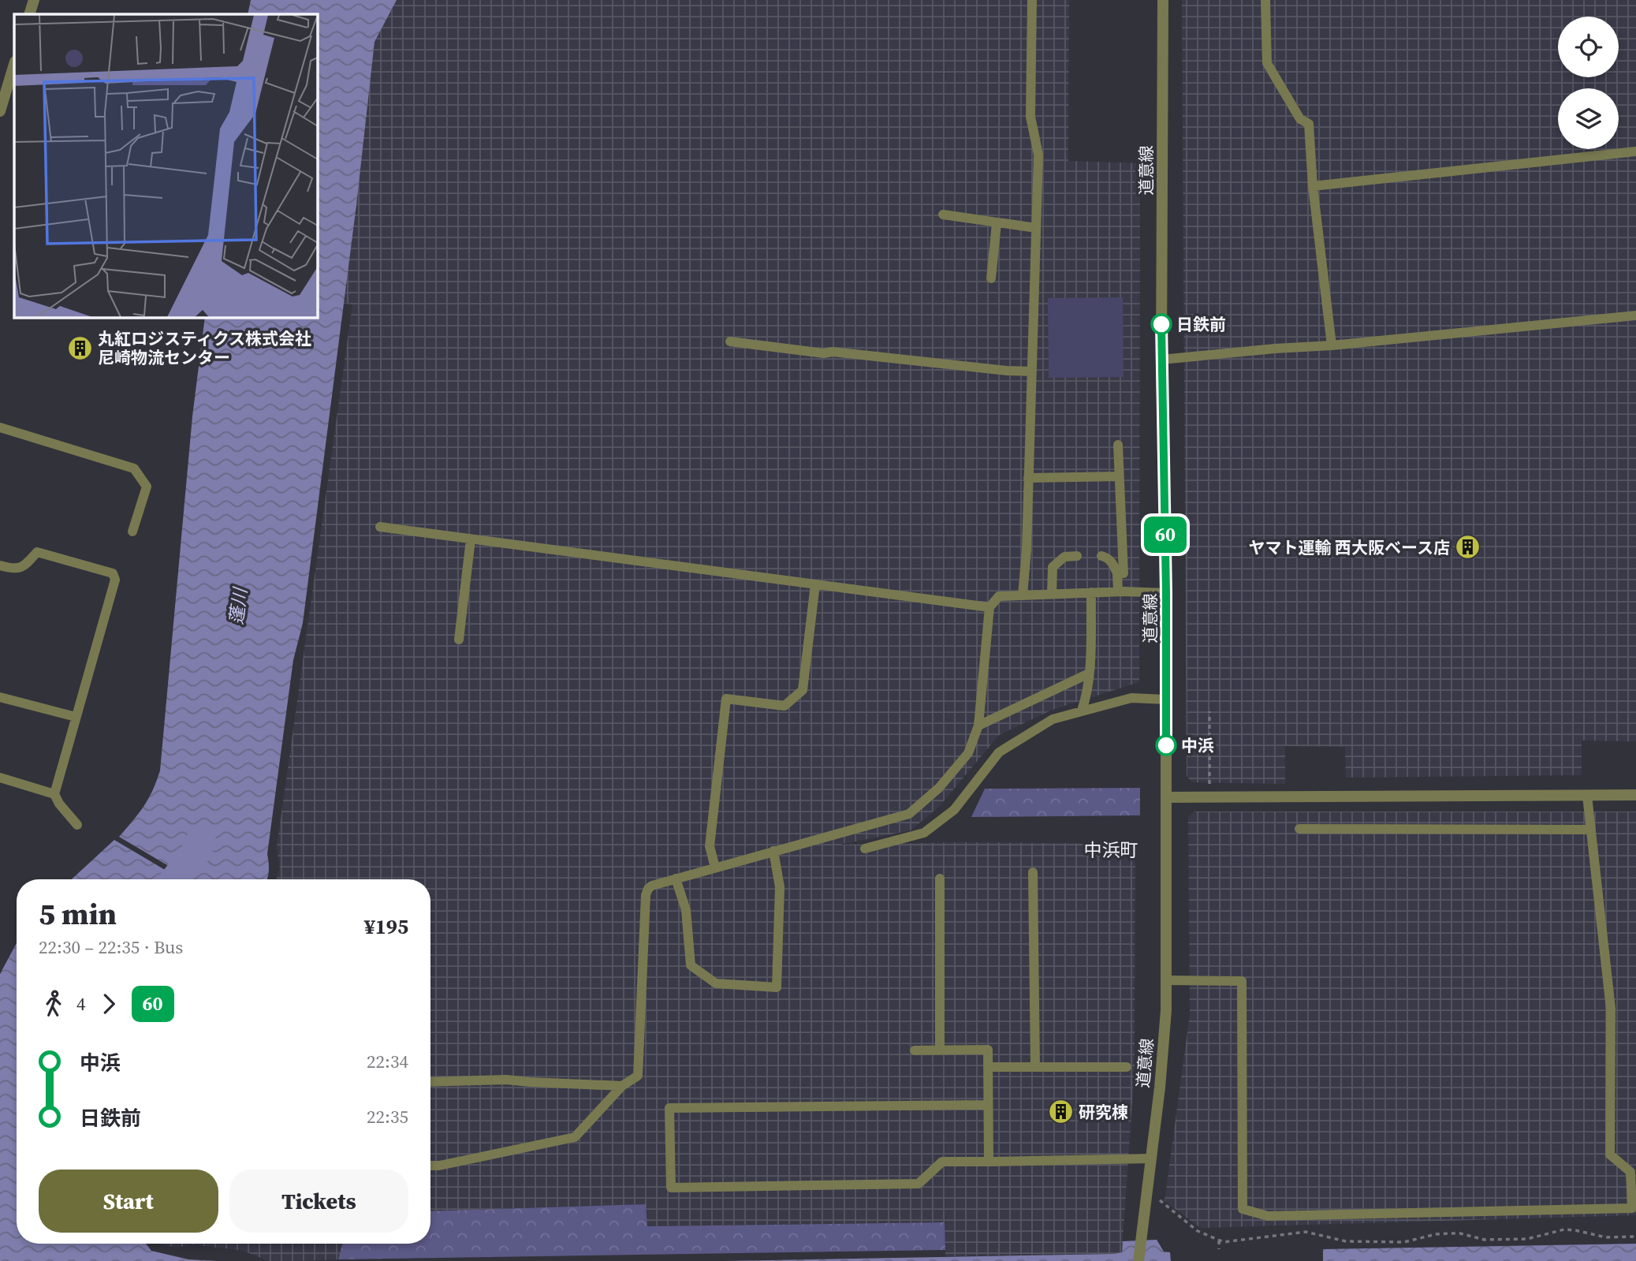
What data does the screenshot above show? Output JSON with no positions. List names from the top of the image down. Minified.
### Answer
{"streets":{"street":["道意線"]},"districts":["中浜町"],"water":["蓬川"],"places":{"other":["日鉄前","中浜"],"building":["丸紅ロジスティクス株式会社 尼崎物流センター","ヤマト運輸 西大阪ベース店","研究棟"]},"lines":["bus line 60"],"page":{"on_map":"60","heading":["5 min","22:30 – 22:35 · Bus","¥195"],"legs":["4","60"],"list":[{"name":"中浜","value":"22:34"},{"name":"日鉄前","value":"22:35"}],"buttons":["Start","Tickets"]}}
